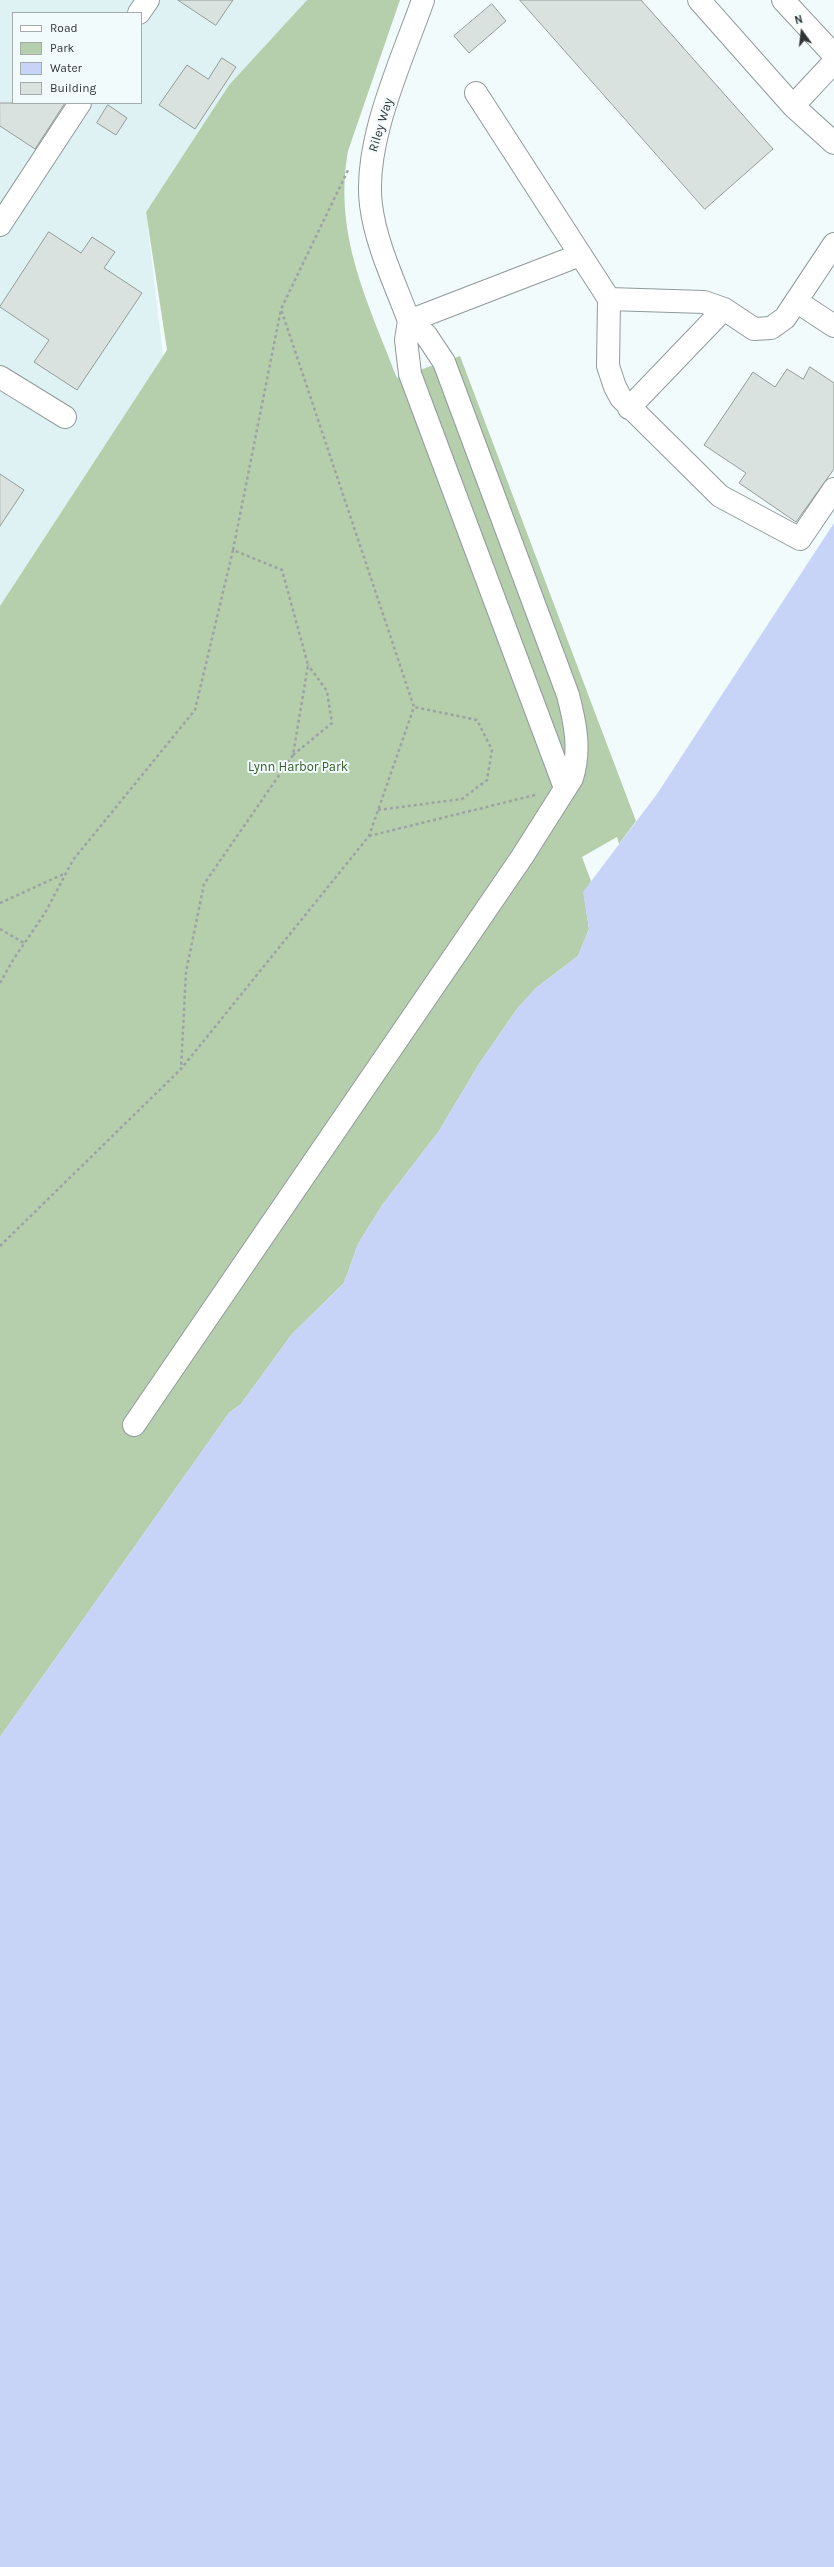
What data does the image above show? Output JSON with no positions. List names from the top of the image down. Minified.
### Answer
{"streets":{"street":["Riley Way"]},"parks":["Lynn Harbor Park"],"legend":["Road","Park","Water","Building"],"north":"top"}
